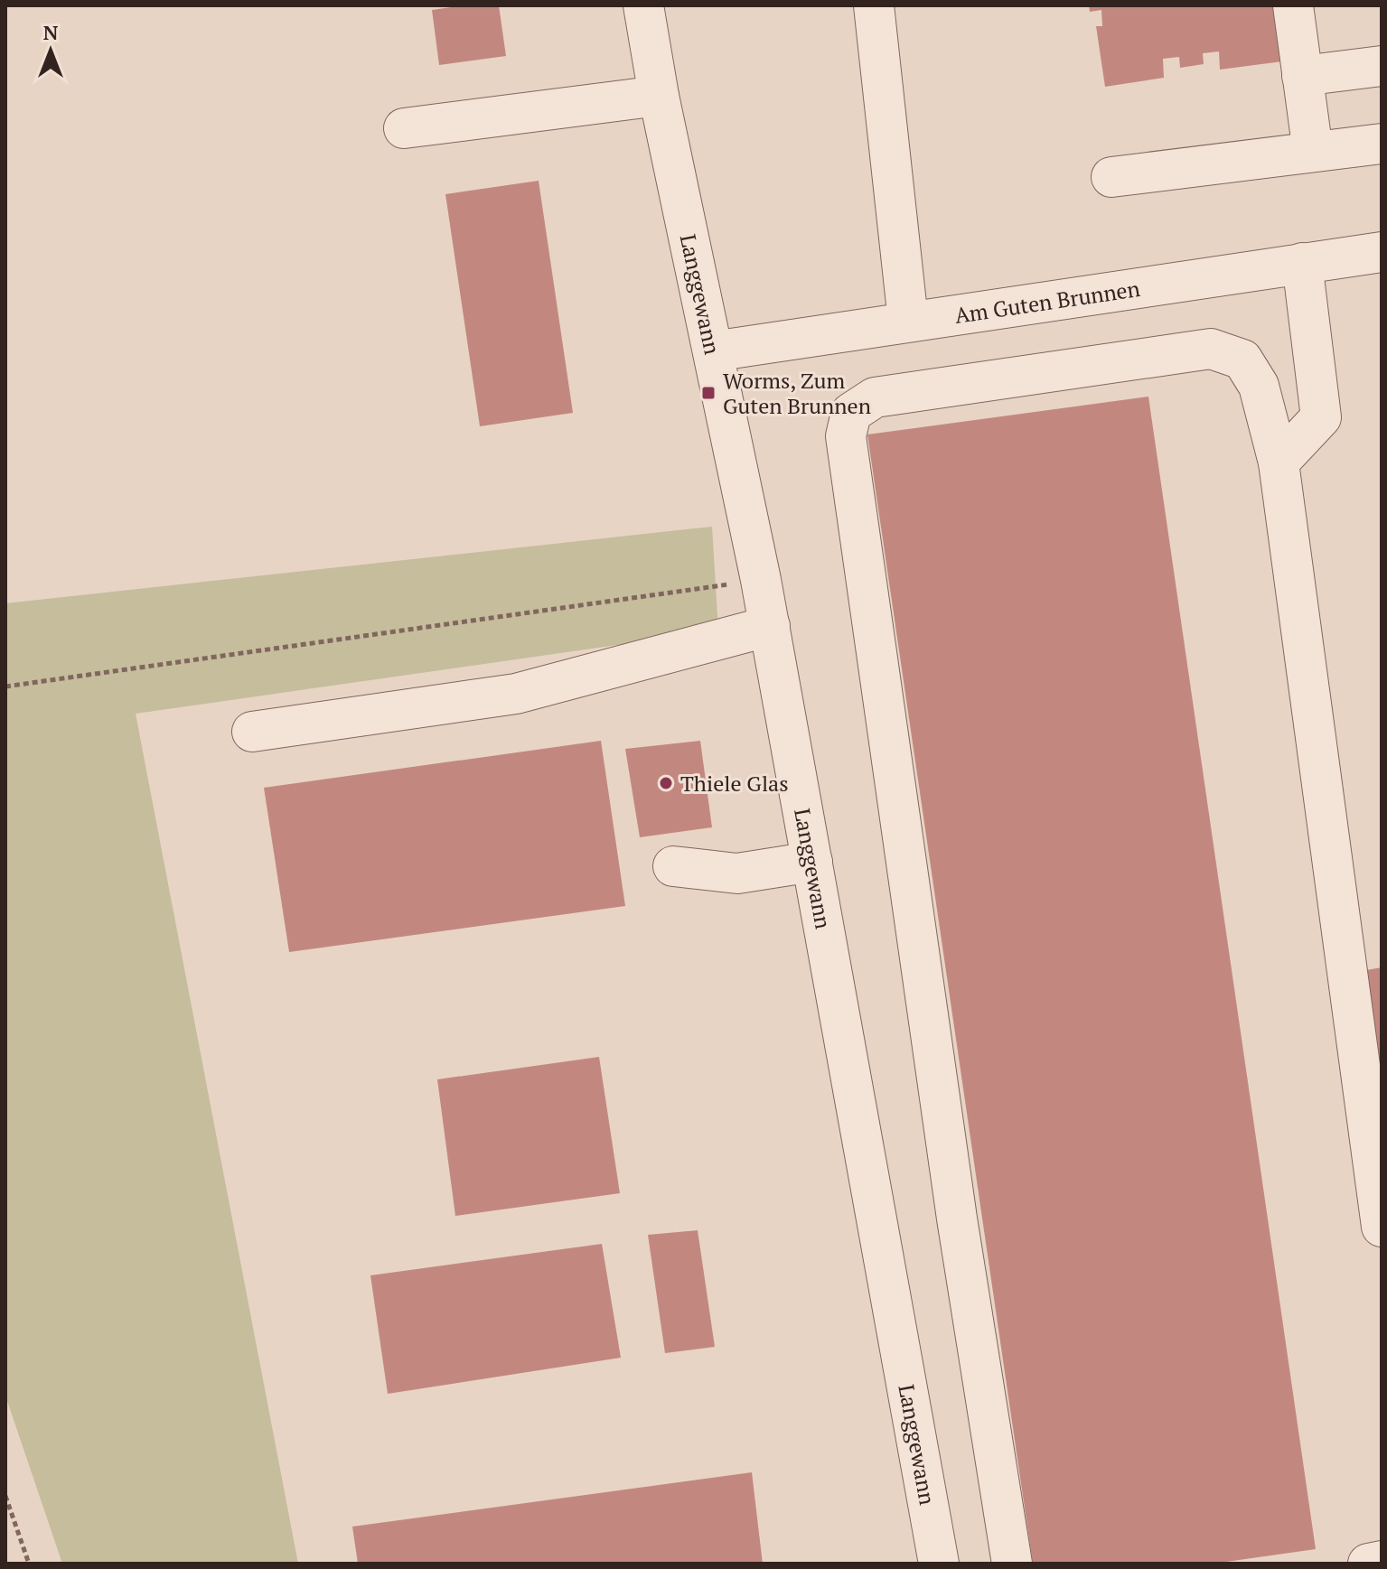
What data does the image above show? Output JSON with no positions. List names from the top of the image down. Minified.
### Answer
{"streets":{"street":["Langgewann","Am Guten Brunnen"]},"crossings":[["Langgewann","Am Guten Brunnen"]],"places":{"transit":["Worms, Zum Guten Brunnen"],"other":["Thiele Glas"]},"north":"top"}
